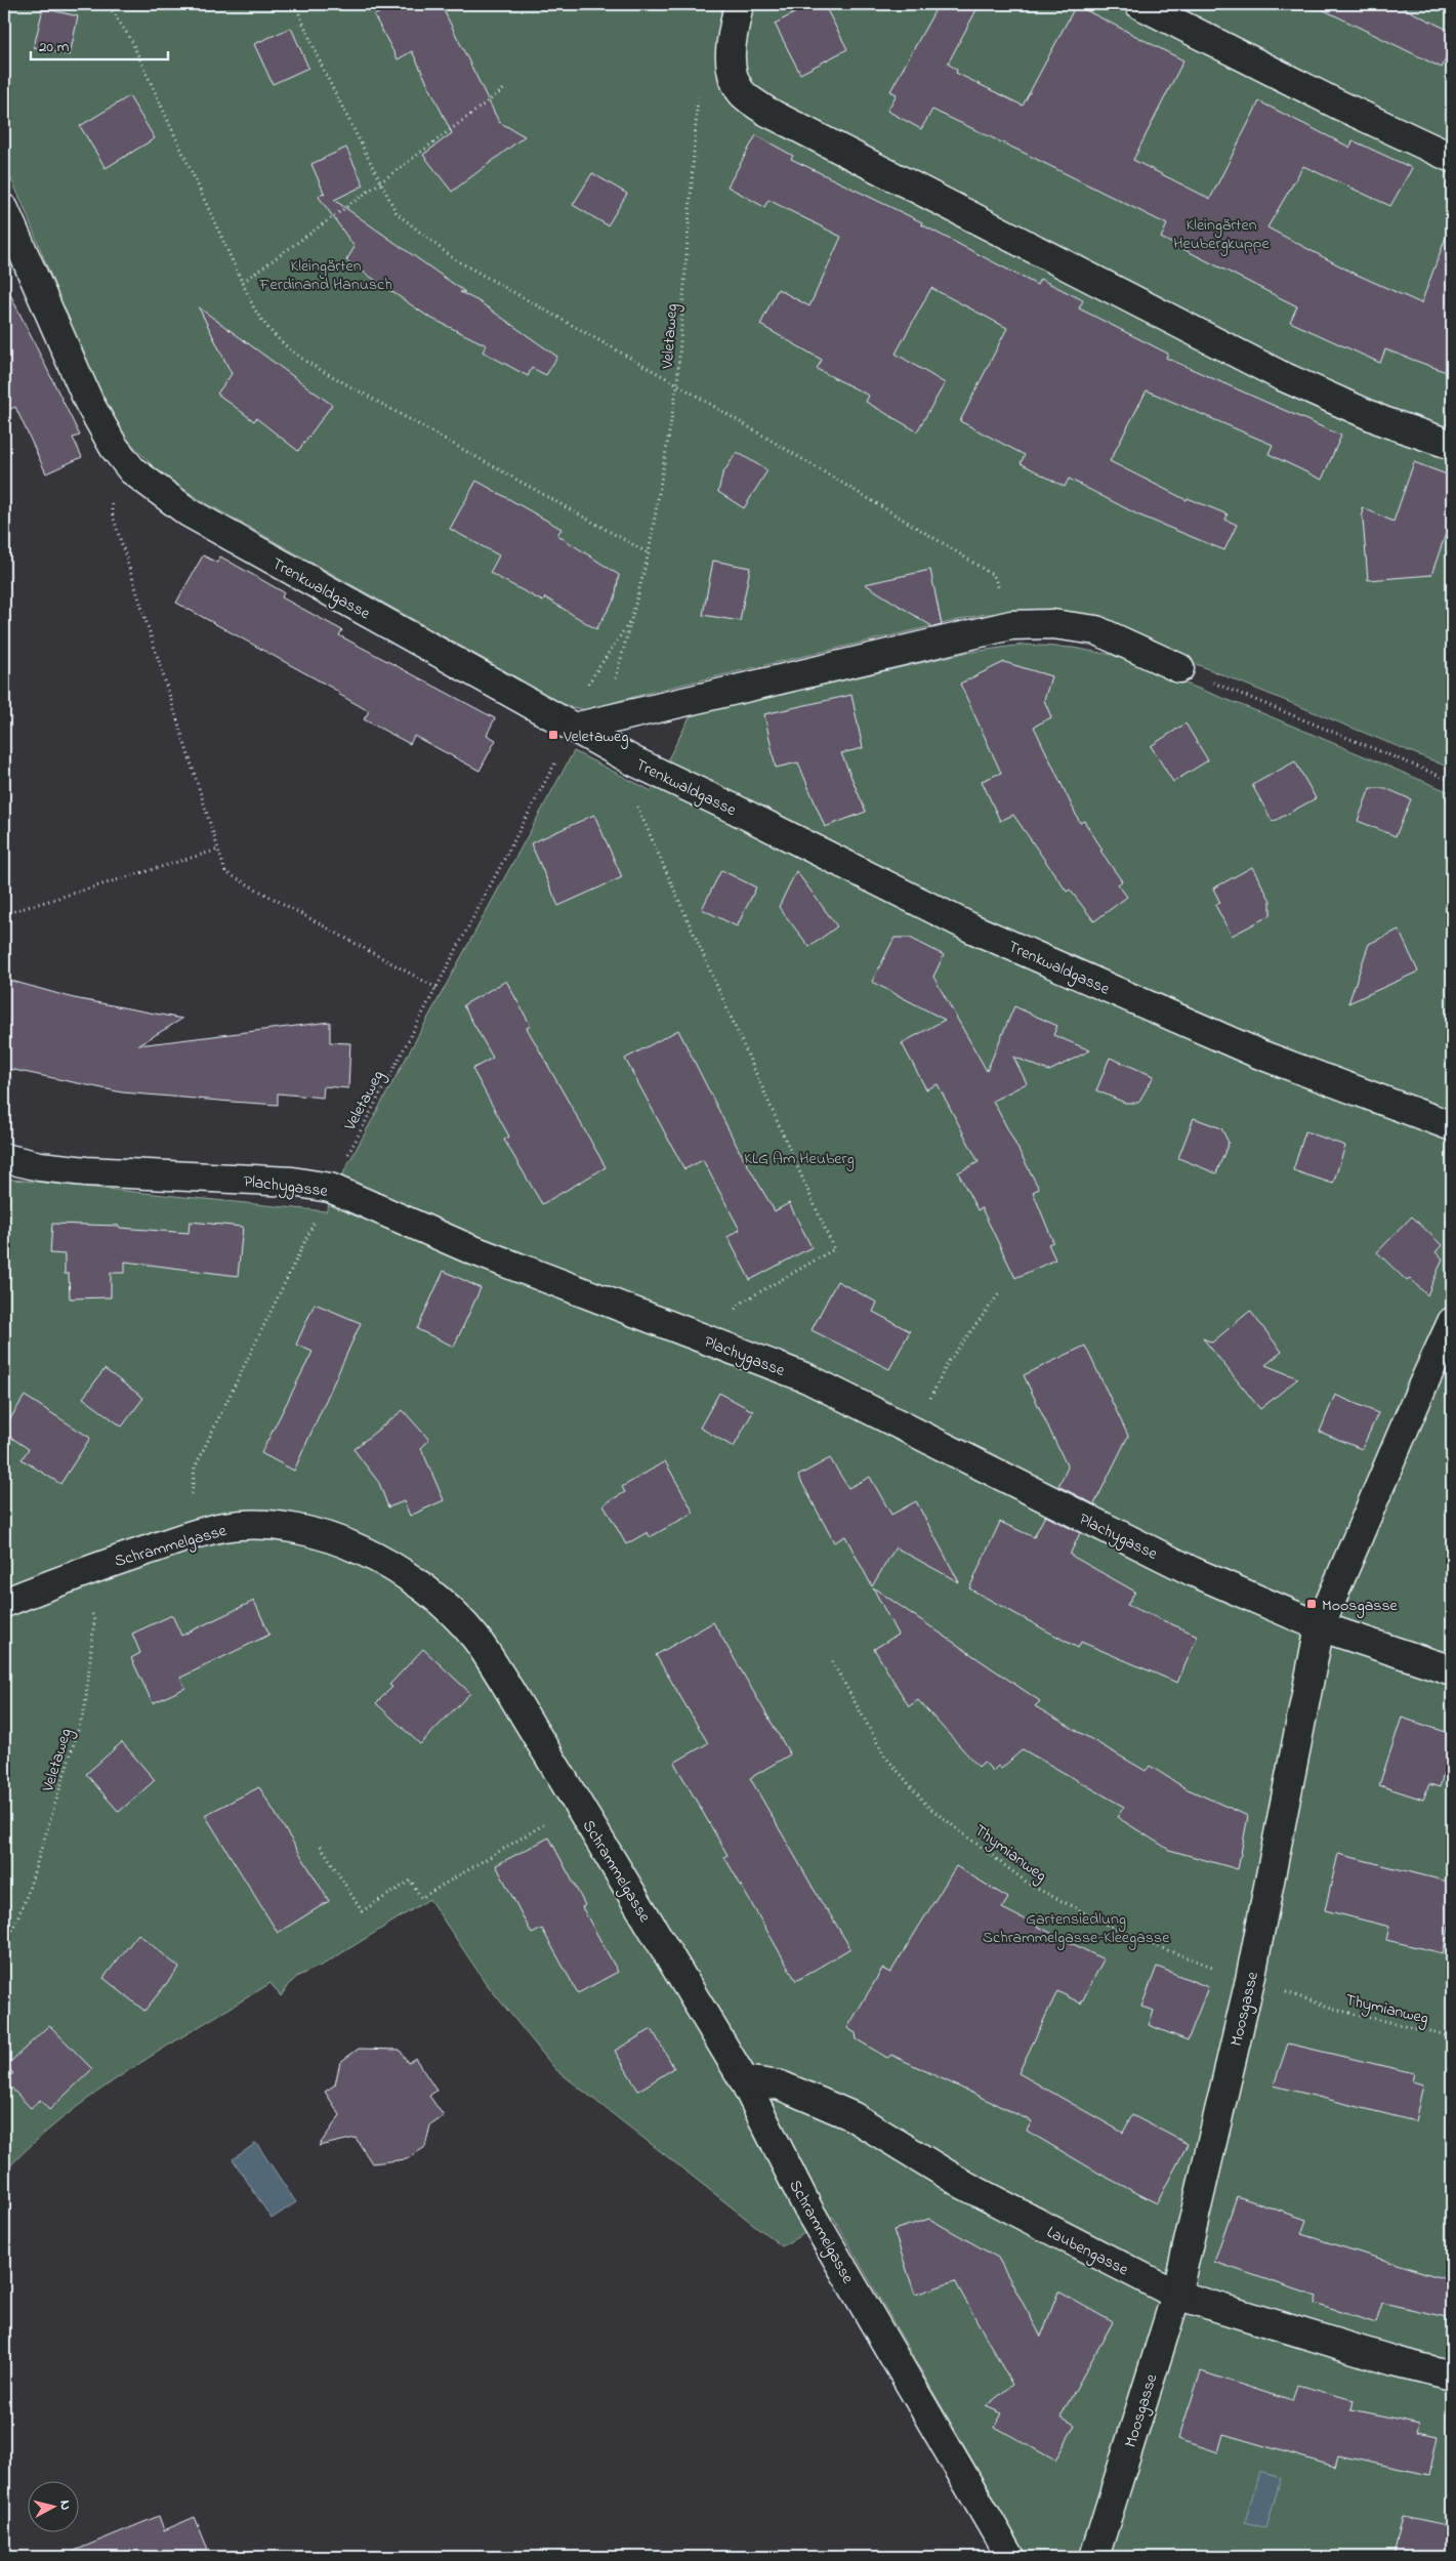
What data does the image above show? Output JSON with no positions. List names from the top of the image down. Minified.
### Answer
{"streets":{"street":["Trenkwaldgasse","Plachygasse","Schrammelgasse","Moosgasse","Laubengasse"],"path":["Veletaweg","Thymianweg"]},"crossings":[["Veletaweg","Trenkwaldgasse"],["Veletaweg","Plachygasse"],["Veletaweg","Schrammelgasse"],["Plachygasse","Moosgasse"],["Schrammelgasse","Laubengasse"],["Thymianweg","Moosgasse"],["Moosgasse","Laubengasse"]],"parks":["Kleingärten Heubergkuppe","Kleingärten Ferdinand Hanusch","KLG Am Heuberg","Gartensiedlung Schrammelgasse-Kleegasse"],"places":{"transit":["Veletaweg","Moosgasse"]},"scale_bar":"20 m","north":"right"}
